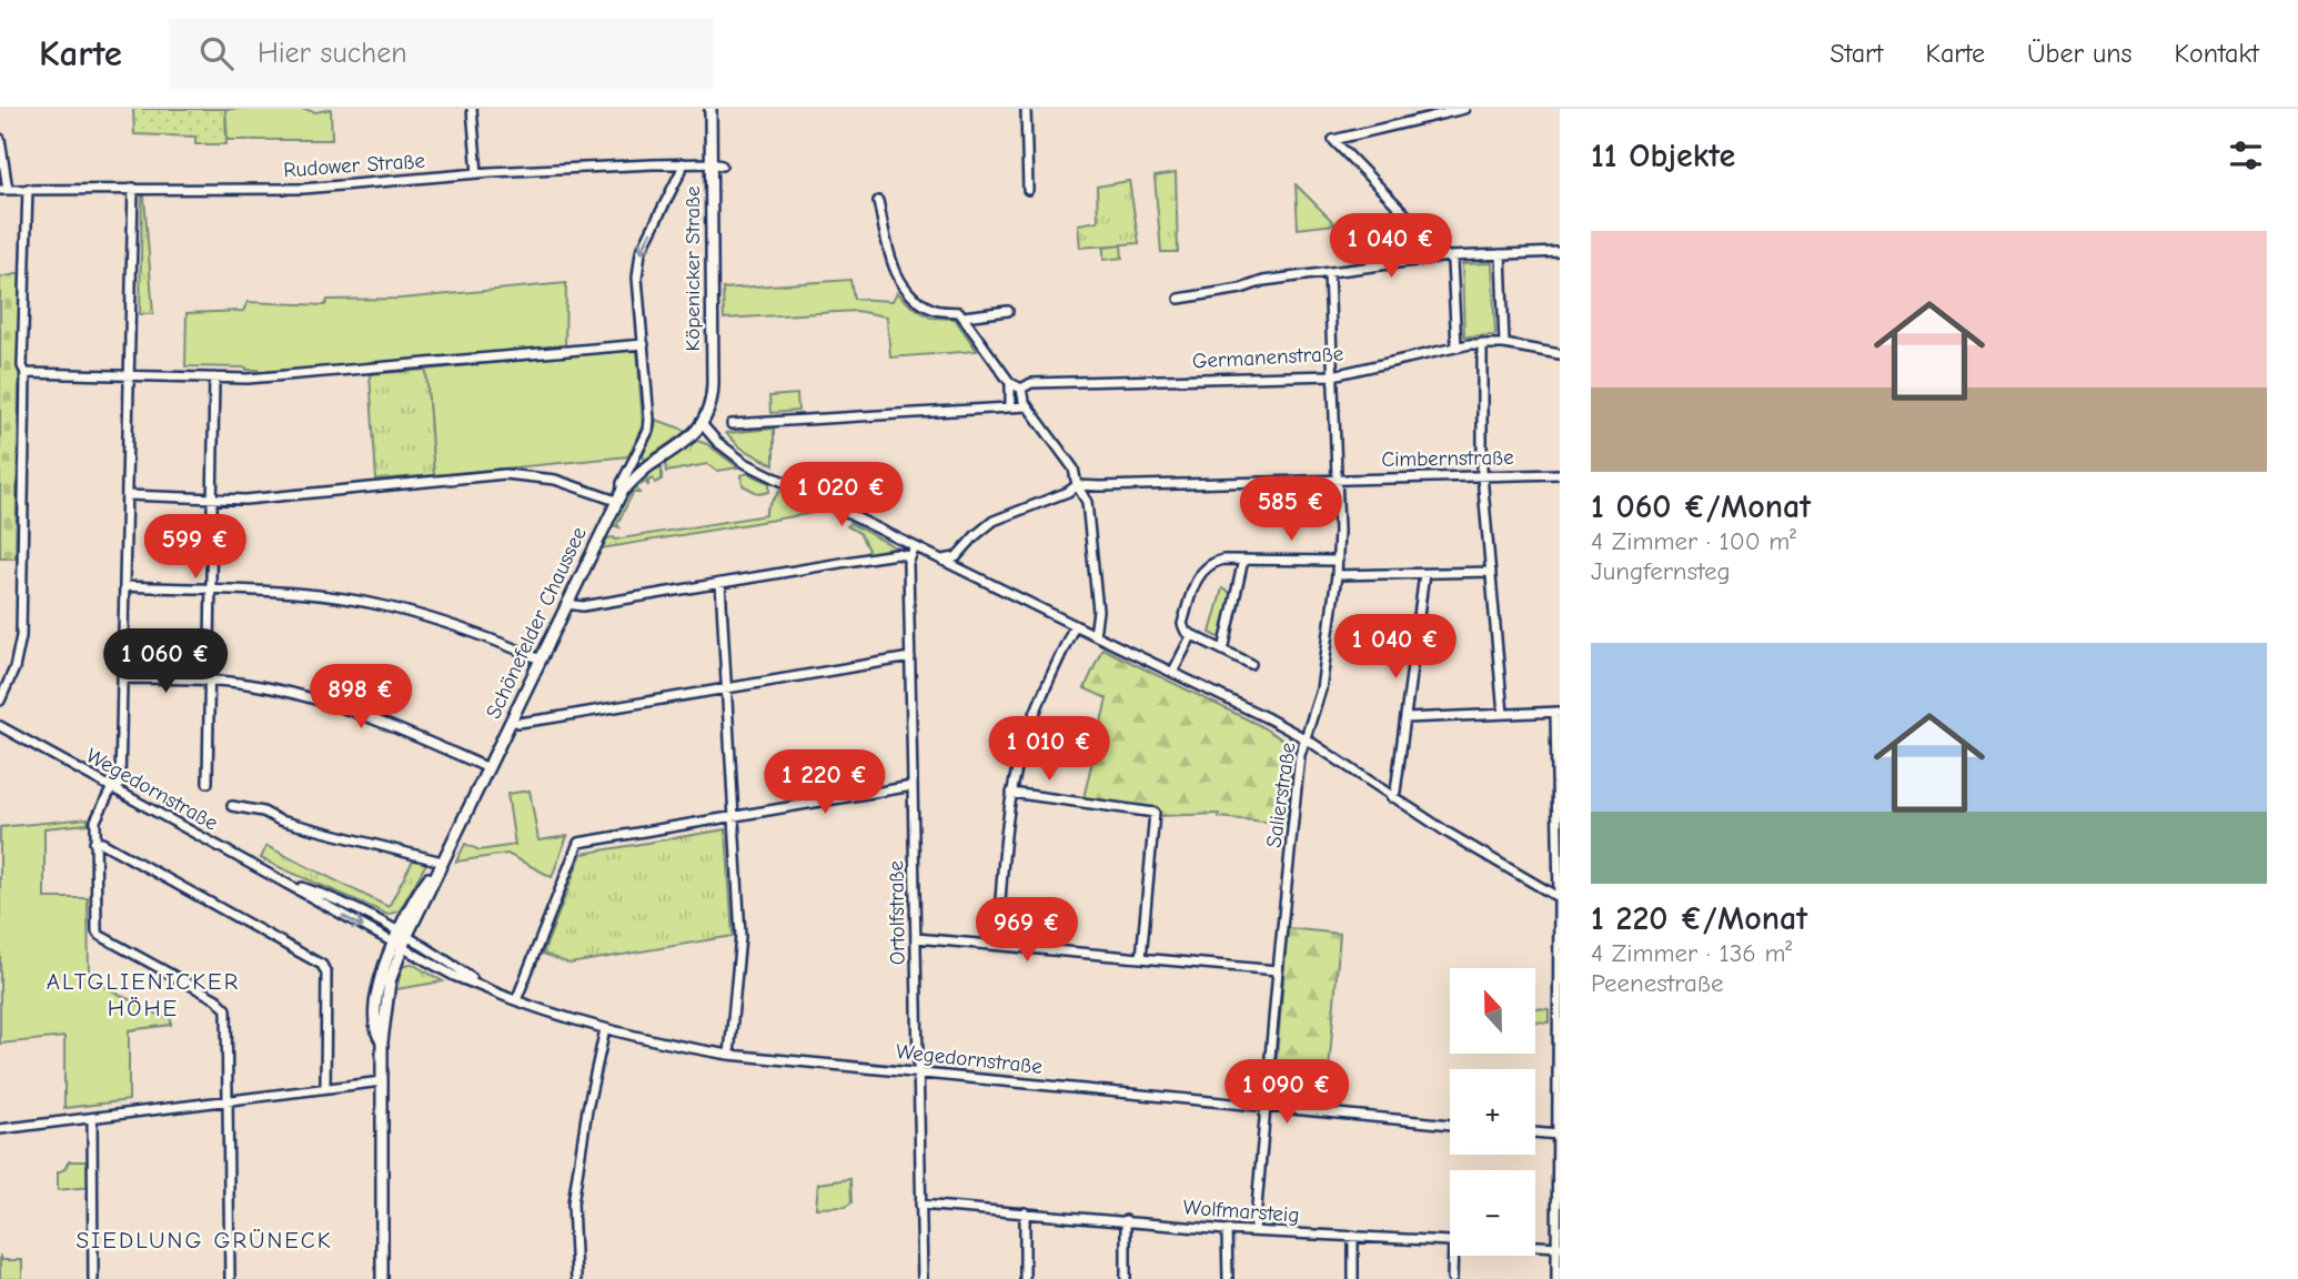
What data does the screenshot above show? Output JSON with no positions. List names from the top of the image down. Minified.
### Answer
{"streets":{"main road":["Köpenicker Straße","Schönefelder Chaussee"],"street":["Rudower Straße","Germanenstraße","Cimbernstraße","Wegedornstraße","Salierstraße","Ortolfstraße","Wolfmarsteig"]},"crossings":[["Rudower Straße","Köpenicker Straße"],["Köpenicker Straße","Schönefelder Chaussee"],["Germanenstraße","Salierstraße"],["Cimbernstraße","Salierstraße"],["Schönefelder Chaussee","Wegedornstraße"],["Wegedornstraße","Salierstraße"],["Wegedornstraße","Ortolfstraße"],["Salierstraße","Wolfmarsteig"],["Ortolfstraße","Wolfmarsteig"]],"districts":["ALTGLIENICKER HÖHE","SIEDLUNG GRÜNECK"],"north":"top","page":{"header":"Karte","search":"Hier suchen","nav":["Start","Karte","Über uns","Kontakt"],"heading":"11 Objekte","list":[{"name":"1 060 €/Monat","note":"4 Zimmer · 100 m² · Jungfernsteg"},{"name":"1 220 €/Monat","note":"4 Zimmer · 136 m² · Peenestraße"}],"price":["1 040 €","1 020 €","585 €","599 €","1 040 €","1 060 €","898 €","1 010 €","1 220 €","969 €","1 090 €"],"map_buttons":["+","−"]}}
